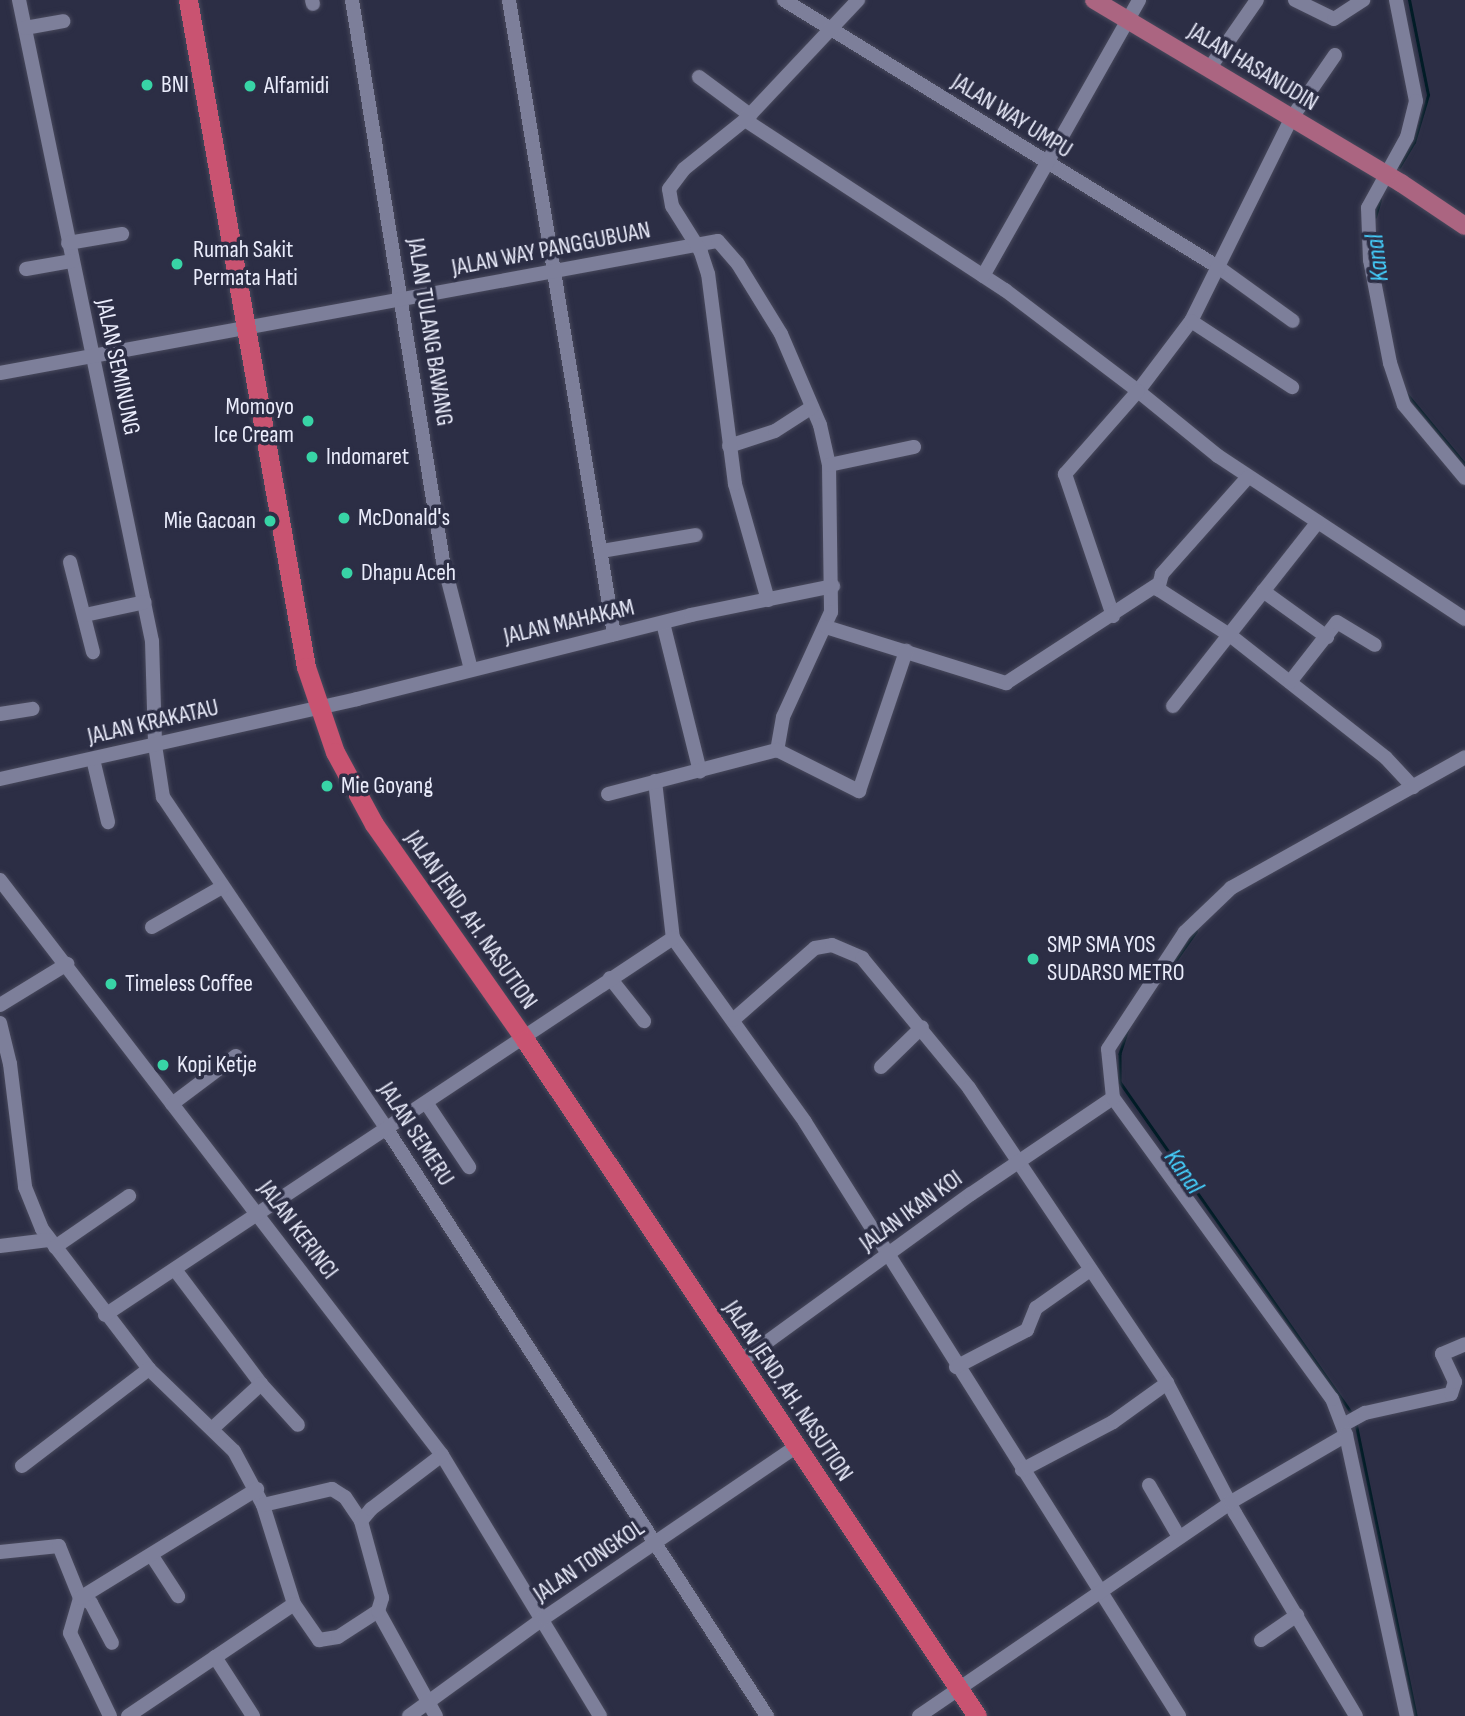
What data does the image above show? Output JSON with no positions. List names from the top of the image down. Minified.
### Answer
{"streets":{"highway":["JALAN JEND. AH. NASUTION"],"main road":["JALAN HASANUDIN"],"street":["JALAN WAY UMPU","JALAN WAY PANGGUBUAN","JALAN TULANG BAWANG","JALAN SEMINUNG","JALAN MAHAKAM","JALAN KRAKATAU","JALAN SEMERU","JALAN IKAN KOI","JALAN KERINCI","JALAN TONGKOL"]},"crossings":[["JALAN WAY PANGGUBUAN","JALAN TULANG BAWANG"],["JALAN WAY PANGGUBUAN","JALAN SEMINUNG"],["JALAN WAY PANGGUBUAN","JALAN JEND. AH. NASUTION"],["JALAN TULANG BAWANG","JALAN MAHAKAM"],["JALAN SEMINUNG","JALAN KRAKATAU"],["JALAN SEMINUNG","JALAN SEMERU"],["JALAN MAHAKAM","JALAN KRAKATAU"],["JALAN MAHAKAM","JALAN JEND. AH. NASUTION"],["JALAN KRAKATAU","JALAN JEND. AH. NASUTION"],["JALAN KRAKATAU","JALAN SEMERU"],["JALAN JEND. AH. NASUTION","JALAN IKAN KOI"],["JALAN JEND. AH. NASUTION","JALAN TONGKOL"],["JALAN SEMERU","JALAN TONGKOL"],["JALAN KERINCI","JALAN TONGKOL"]],"water":["Kanal"],"places":["BNI","Alfamidi","Rumah Sakit Permata Hati","Momoyo Ice Cream","Indomaret","McDonald's","Mie Gacoan","Dhapu Aceh","Mie Goyang","SMP SMA YOS SUDARSO METRO","Timeless Coffee","Kopi Ketje"]}
